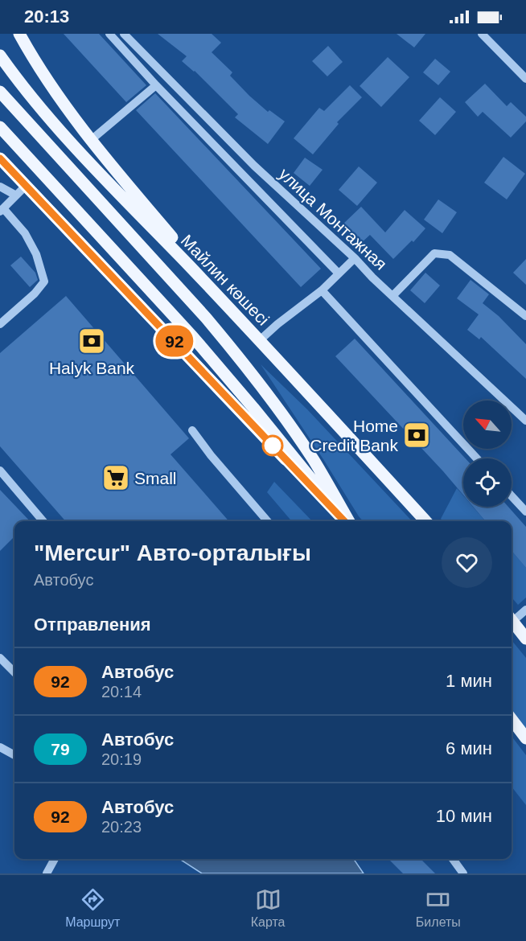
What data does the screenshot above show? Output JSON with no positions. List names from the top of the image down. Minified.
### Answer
{"streets":{"main road":["Майлин көшесі"],"street":["улица Монтажная"]},"places":{"bank":["Halyk Bank","Home Credit Bank"],"supermarket":["Small"]},"lines":["bus line 92"],"north":"top left","page":{"status":"20:13","on_map":"92","heading":[["\"Mercur\" Авто-орталығы","Автобус"],"Отправления"],"list":[{"mark":"92","name":"Автобус","note":"20:14","value":"1 мин"},{"mark":"79","name":"Автобус","note":"20:19","value":"6 мин"},{"mark":"92","name":"Автобус","note":"20:23","value":"10 мин"}],"tabs":["Маршрут","Карта","Билеты"]}}
